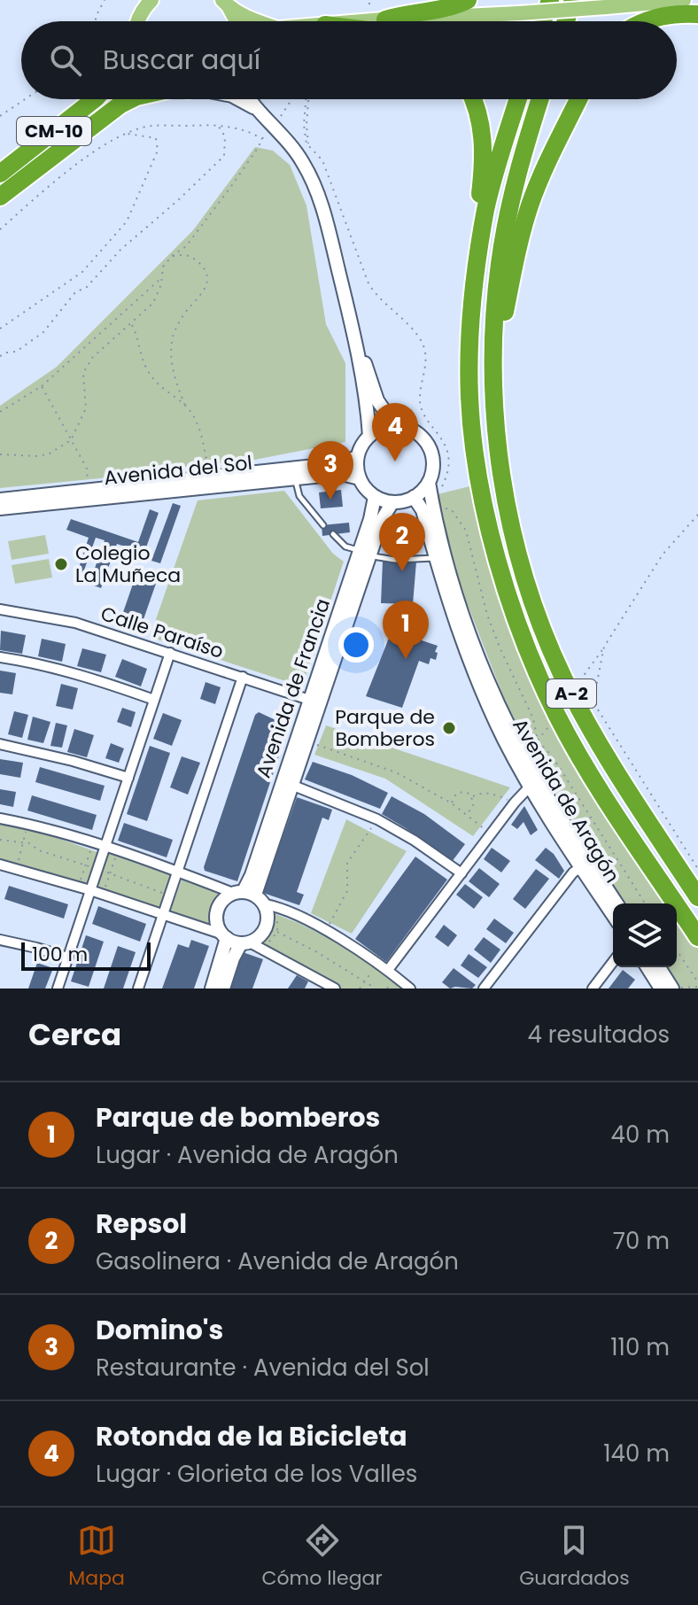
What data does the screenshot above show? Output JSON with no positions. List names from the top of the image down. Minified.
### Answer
{"streets":{"highway":["CM-10","A-2"],"main road":["Avenida del Sol","Avenida de Francia","Avenida de Aragón"],"street":["Calle Paraíso"]},"crossings":[["Avenida del Sol","Avenida de Francia"],["Avenida del Sol","Avenida de Aragón"],["Calle Paraíso","Avenida de Francia"],["Avenida de Francia","Avenida de Aragón"]],"places":["Colegio La Muñeca","Parque de Bomberos"],"scale_bar":"100 m","page":{"search":"Buscar aquí","pins":["4","3","2","1"],"scale":"100 m","heading":["Cerca","4 resultados"],"list":[{"mark":"1","name":"Parque de bomberos","note":"Lugar · Avenida de Aragón","value":"40 m"},{"mark":"2","name":"Repsol","note":"Gasolinera · Avenida de Aragón","value":"70 m"},{"mark":"3","name":"Domino's","note":"Restaurante · Avenida del Sol","value":"110 m"},{"mark":"4","name":"Rotonda de la Bicicleta","note":"Lugar · Glorieta de los Valles","value":"140 m"}],"nav":["Mapa","Cómo llegar","Guardados"]}}
